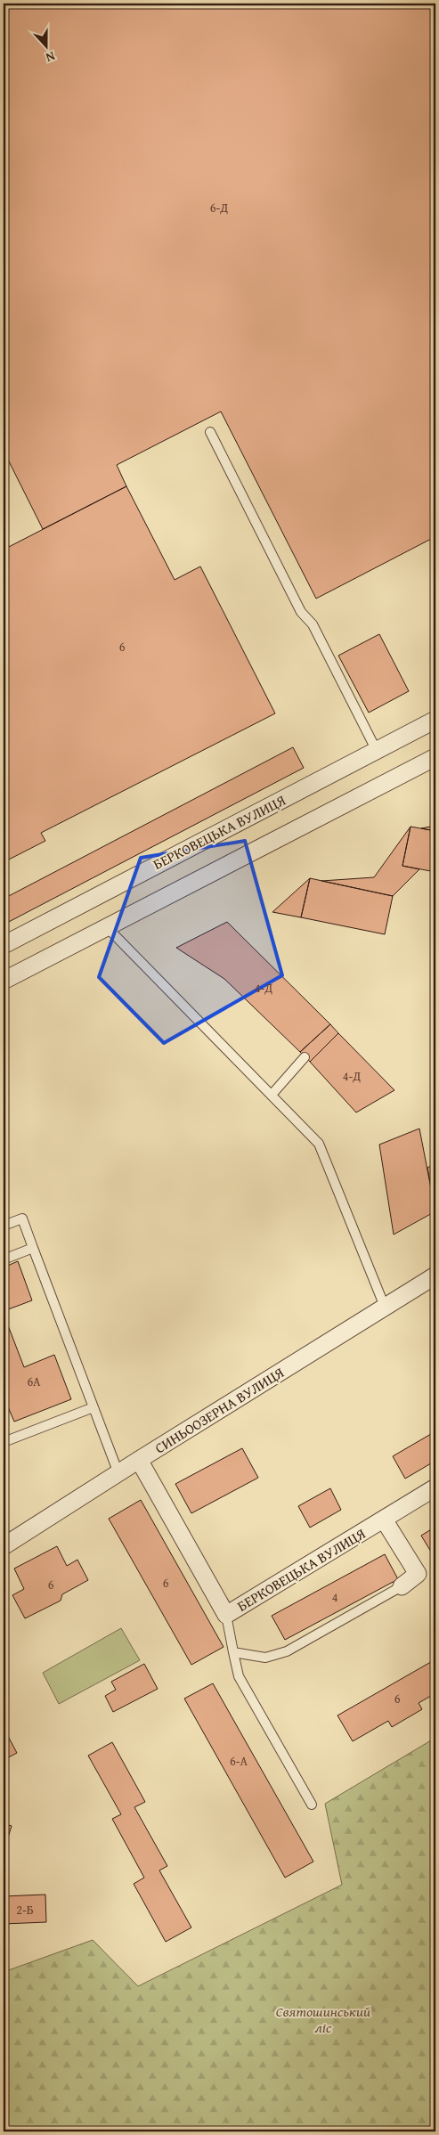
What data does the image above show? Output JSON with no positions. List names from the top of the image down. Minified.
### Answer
{"streets":{"street":["БЕРКОВЕЦЬКА ВУЛИЦЯ","СИНЬООЗЕРНА ВУЛИЦЯ"]},"crossings":[["БЕРКОВЕЦЬКА ВУЛИЦЯ","СИНЬООЗЕРНА ВУЛИЦЯ"]],"parks":["Святошинський ліс"],"house_numbers":["6-Д","6","4-Д","4-Д","6А","6","6","4","6","6-А","2-Б"],"north":"bottom"}
